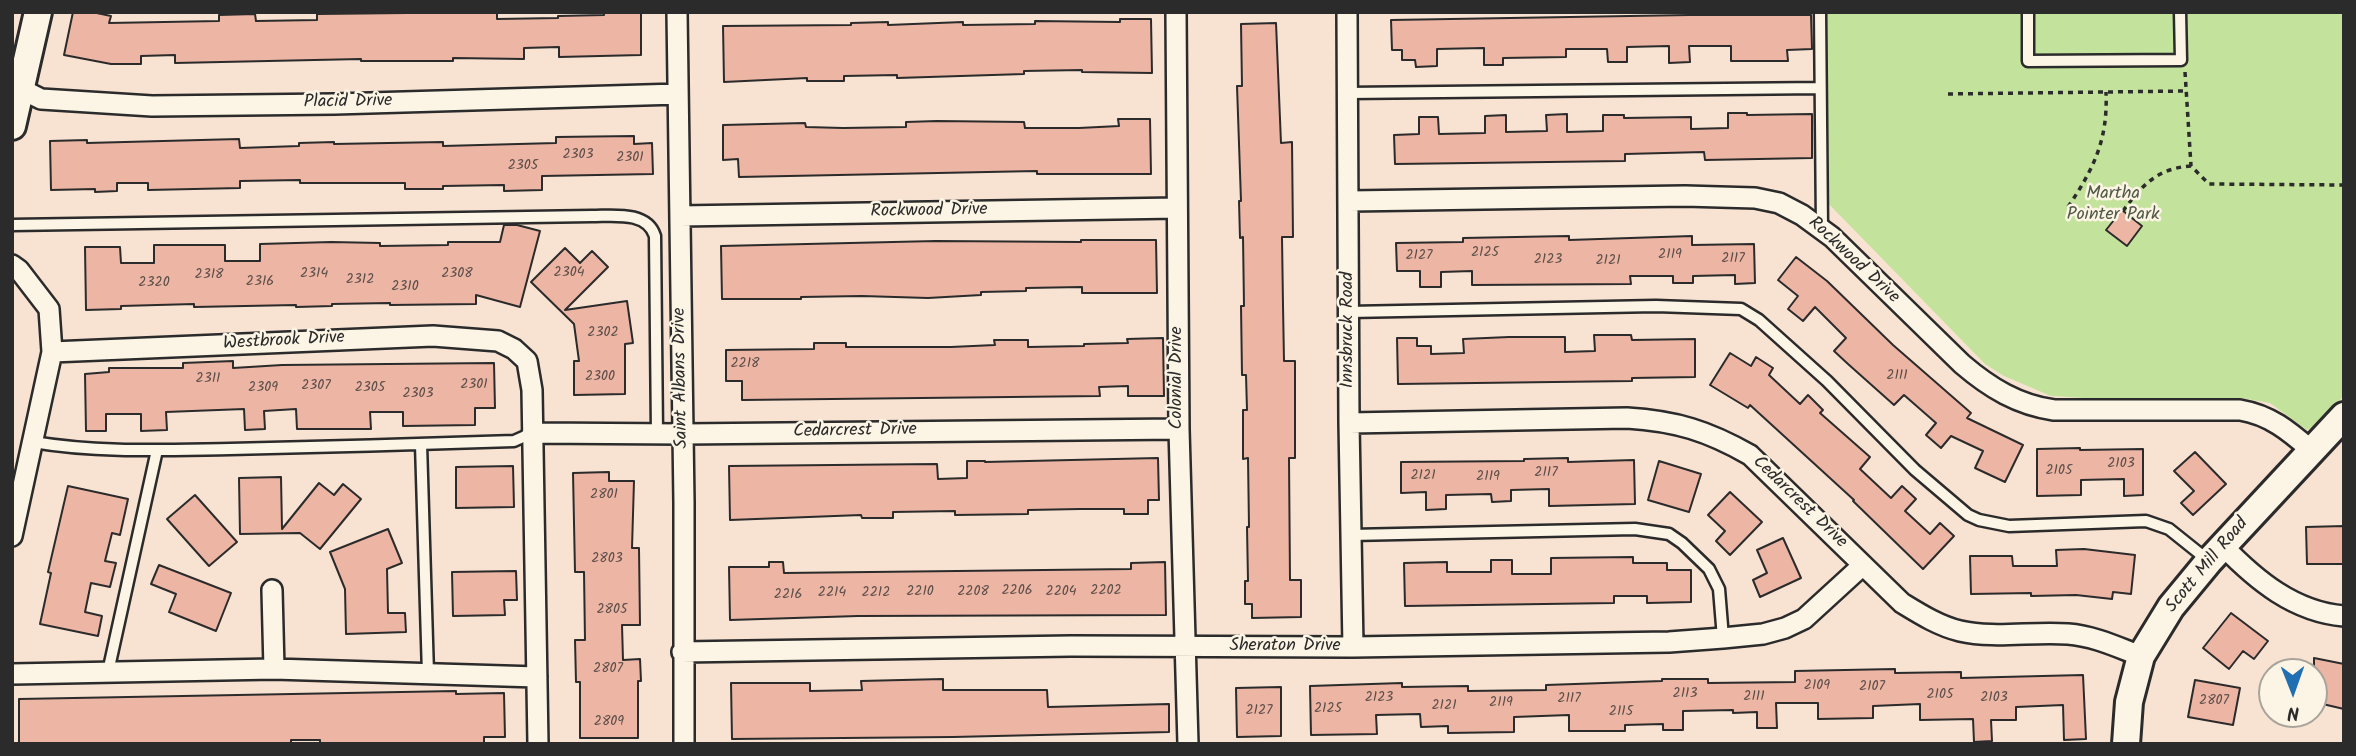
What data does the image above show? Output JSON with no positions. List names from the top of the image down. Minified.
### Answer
{"streets":{"street":["Placid Drive","Rockwood Drive","Innsbruck Road","Westbrook Drive","Saint Albans Drive","Colonial Drive","Cedarcrest Drive","Scott Mill Road","Sheraton Drive"]},"crossings":[["Placid Drive","Saint Albans Drive"],["Rockwood Drive","Innsbruck Road"],["Rockwood Drive","Saint Albans Drive"],["Rockwood Drive","Colonial Drive"],["Rockwood Drive","Scott Mill Road"],["Innsbruck Road","Cedarcrest Drive"],["Innsbruck Road","Sheraton Drive"],["Westbrook Drive","Cedarcrest Drive"],["Saint Albans Drive","Cedarcrest Drive"],["Saint Albans Drive","Sheraton Drive"],["Colonial Drive","Cedarcrest Drive"],["Colonial Drive","Sheraton Drive"],["Cedarcrest Drive","Scott Mill Road"],["Cedarcrest Drive","Sheraton Drive"]],"parks":["Martha Pointer Park"],"house_numbers":["2303","2301","2305","2125","2119","2127","2117","2123","2121","2304","2314","2308","2318","2312","2316","2320","2310","2302","2218","2111","2300","2311","2301","2307","2309","2305","2303","2103","2105","2117","2121","2119","2801","2803","2206","2202","2210","2208","2204","2214","2212","2216","2805","2807","2109","2107","2113","2105","2111","2123","2103","2117","2807","2119","2121","2125","2127","2115","2809"],"north":"bottom"}
